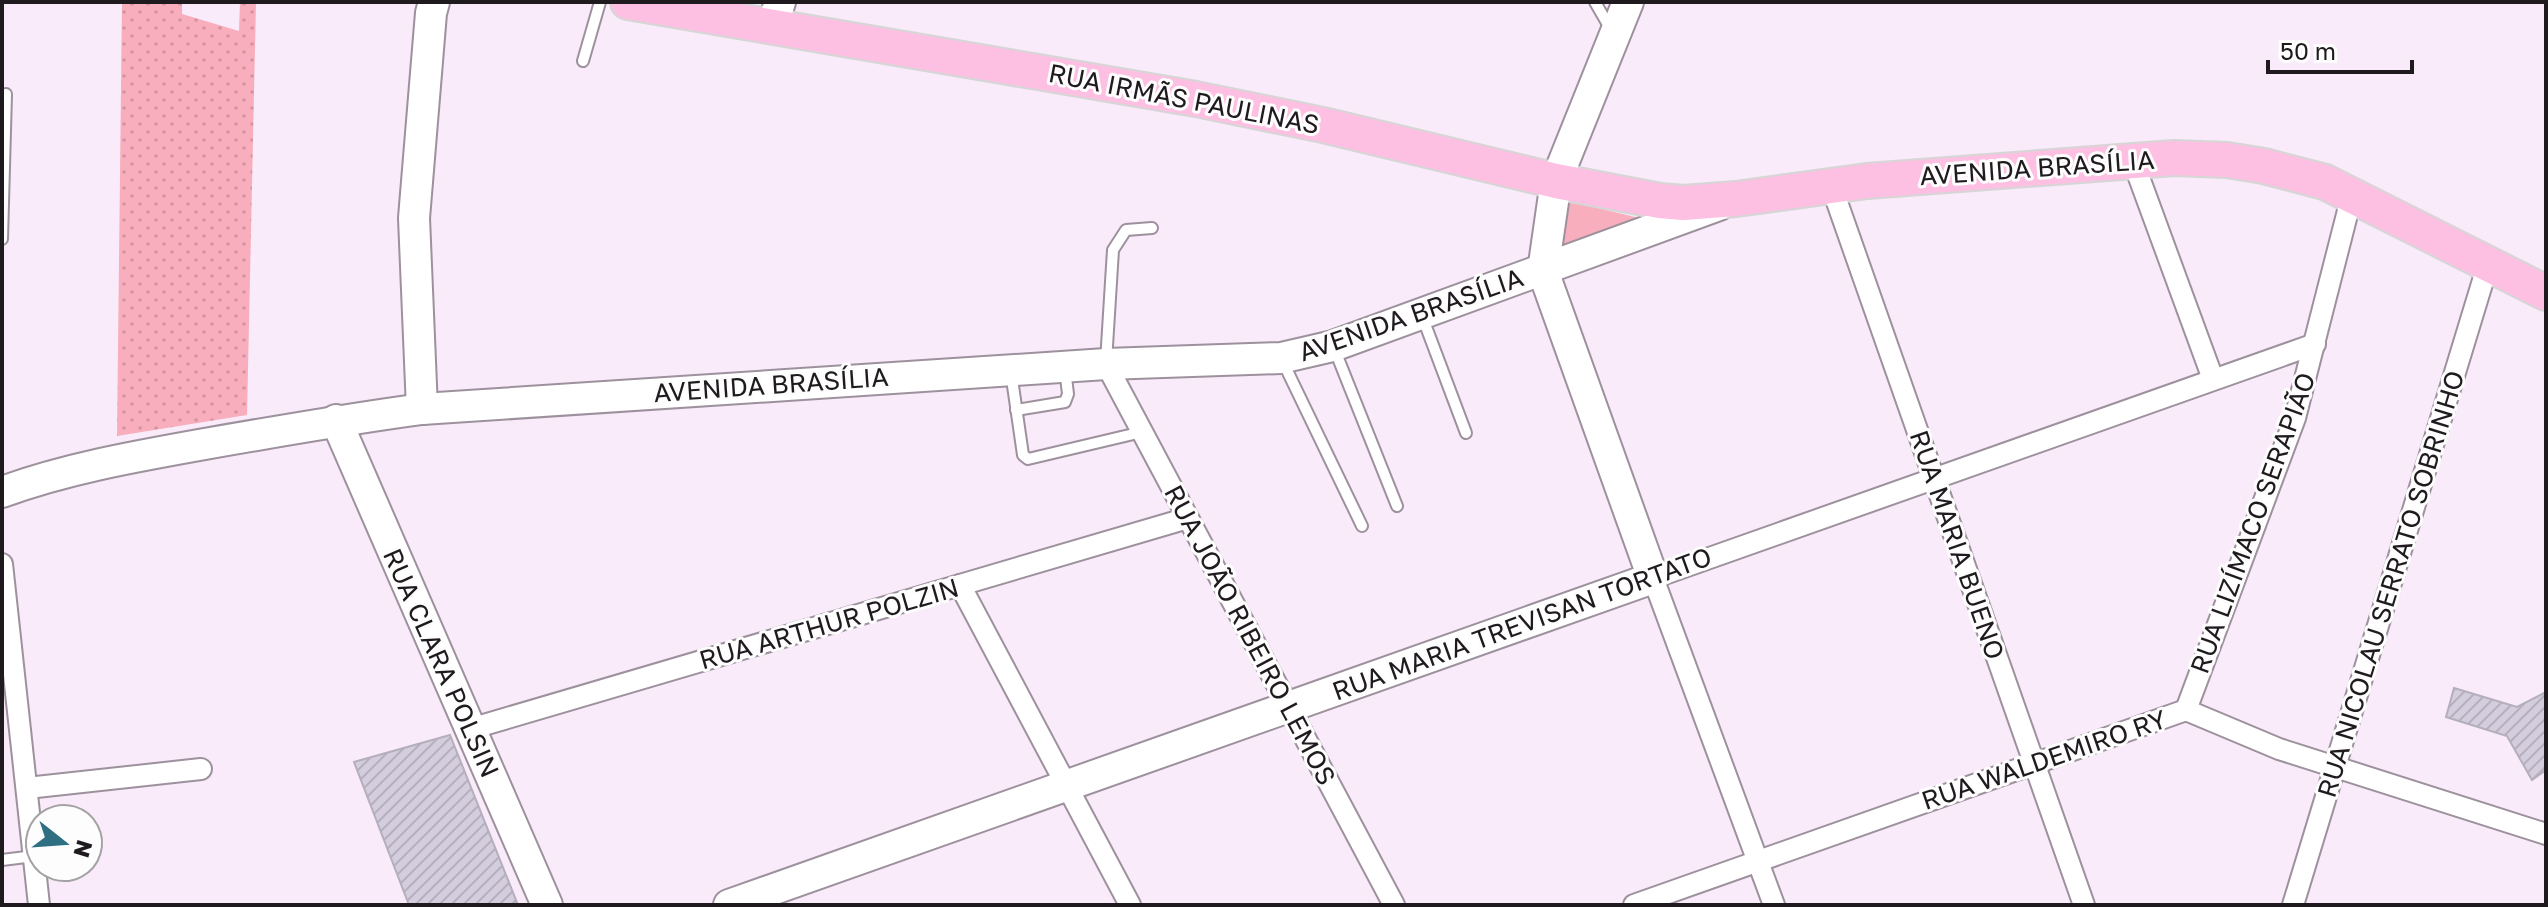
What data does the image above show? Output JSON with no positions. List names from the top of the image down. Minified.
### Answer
{"streets":{"main road":["RUA IRMÃS PAULINAS","AVENIDA BRASÍLIA","RUA MARIA TREVISAN TORTATO","RUA CLARA POLSIN"],"street":["RUA LIZÍMACO SERAPIÃO","RUA MARIA BUENO","RUA NICOLAU SERRATO SOBRINHO","RUA ARTHUR POLZIN","RUA JOÃO RIBEIRO LEMOS","RUA WALDEMIRO RY"]},"crossings":[["RUA IRMÃS PAULINAS","AVENIDA BRASÍLIA"],["AVENIDA BRASÍLIA","RUA LIZÍMACO SERAPIÃO"],["AVENIDA BRASÍLIA","RUA MARIA BUENO"],["AVENIDA BRASÍLIA","RUA NICOLAU SERRATO SOBRINHO"],["AVENIDA BRASÍLIA","RUA JOÃO RIBEIRO LEMOS"],["AVENIDA BRASÍLIA","RUA CLARA POLSIN"],["RUA LIZÍMACO SERAPIÃO","RUA MARIA TREVISAN TORTATO"],["RUA LIZÍMACO SERAPIÃO","RUA WALDEMIRO RY"],["RUA MARIA BUENO","RUA MARIA TREVISAN TORTATO"],["RUA MARIA BUENO","RUA WALDEMIRO RY"],["RUA NICOLAU SERRATO SOBRINHO","RUA WALDEMIRO RY"],["RUA ARTHUR POLZIN","RUA JOÃO RIBEIRO LEMOS"],["RUA ARTHUR POLZIN","RUA CLARA POLSIN"],["RUA MARIA TREVISAN TORTATO","RUA JOÃO RIBEIRO LEMOS"]],"scale_bar":"50 m","north":"right"}
